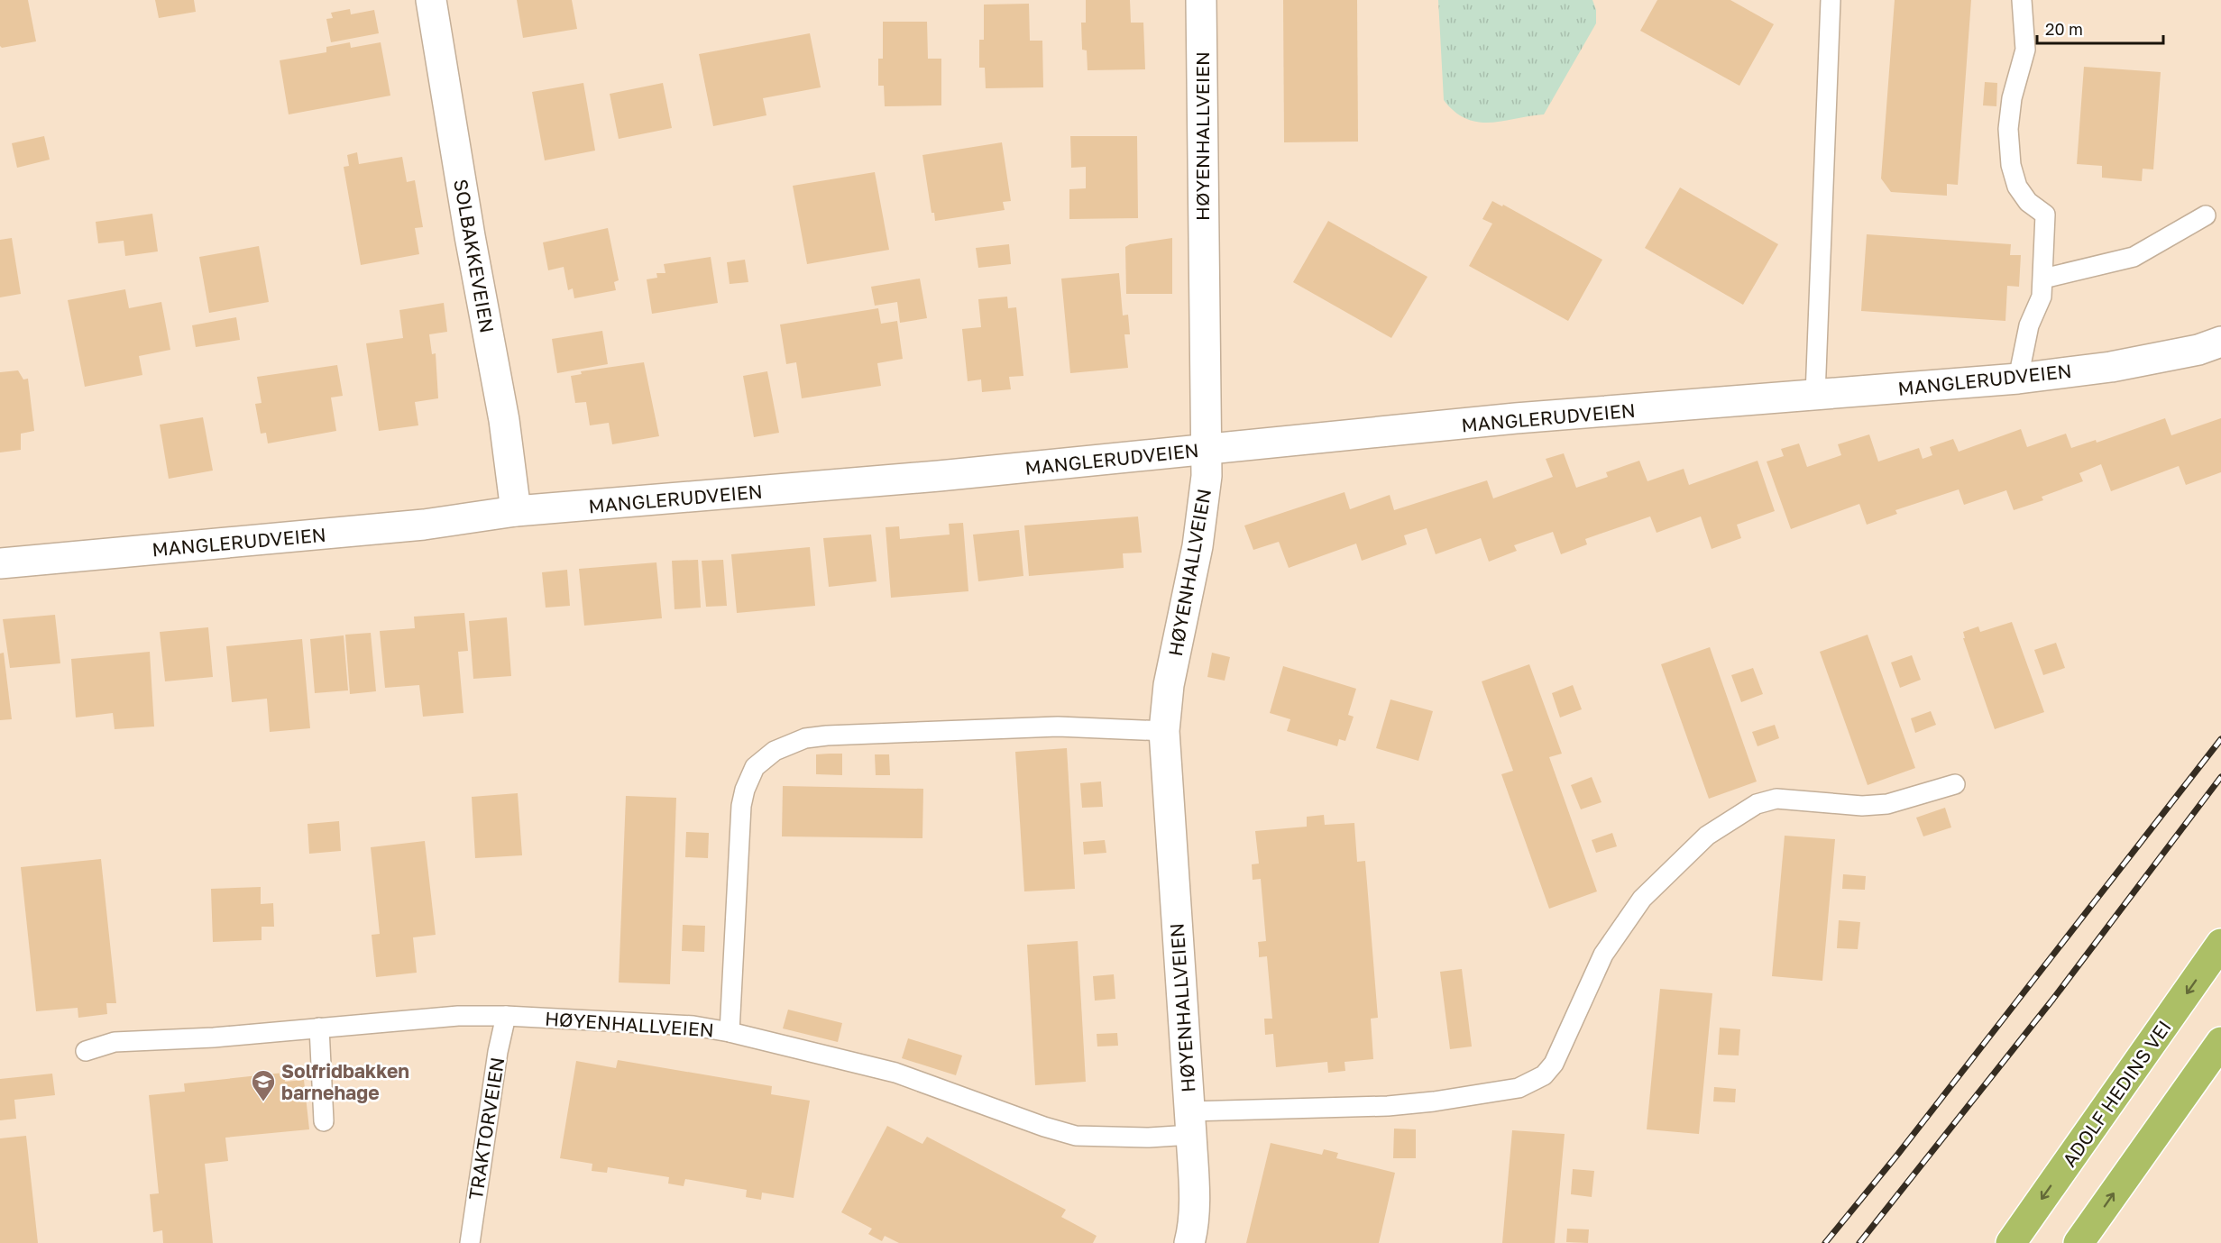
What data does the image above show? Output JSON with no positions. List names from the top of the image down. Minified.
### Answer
{"streets":{"highway":["ADOLF HEDINS VEI"],"street":["HØYENHALLVEIEN","SOLBAKKEVEIEN","MANGLERUDVEIEN"],"lane":["TRAKTORVEIEN"]},"crossings":[["HØYENHALLVEIEN","MANGLERUDVEIEN"],["HØYENHALLVEIEN","TRAKTORVEIEN"],["SOLBAKKEVEIEN","MANGLERUDVEIEN"]],"places":{"school or university":["Solfridbakken barnehage"]},"scale_bar":"20 m"}
